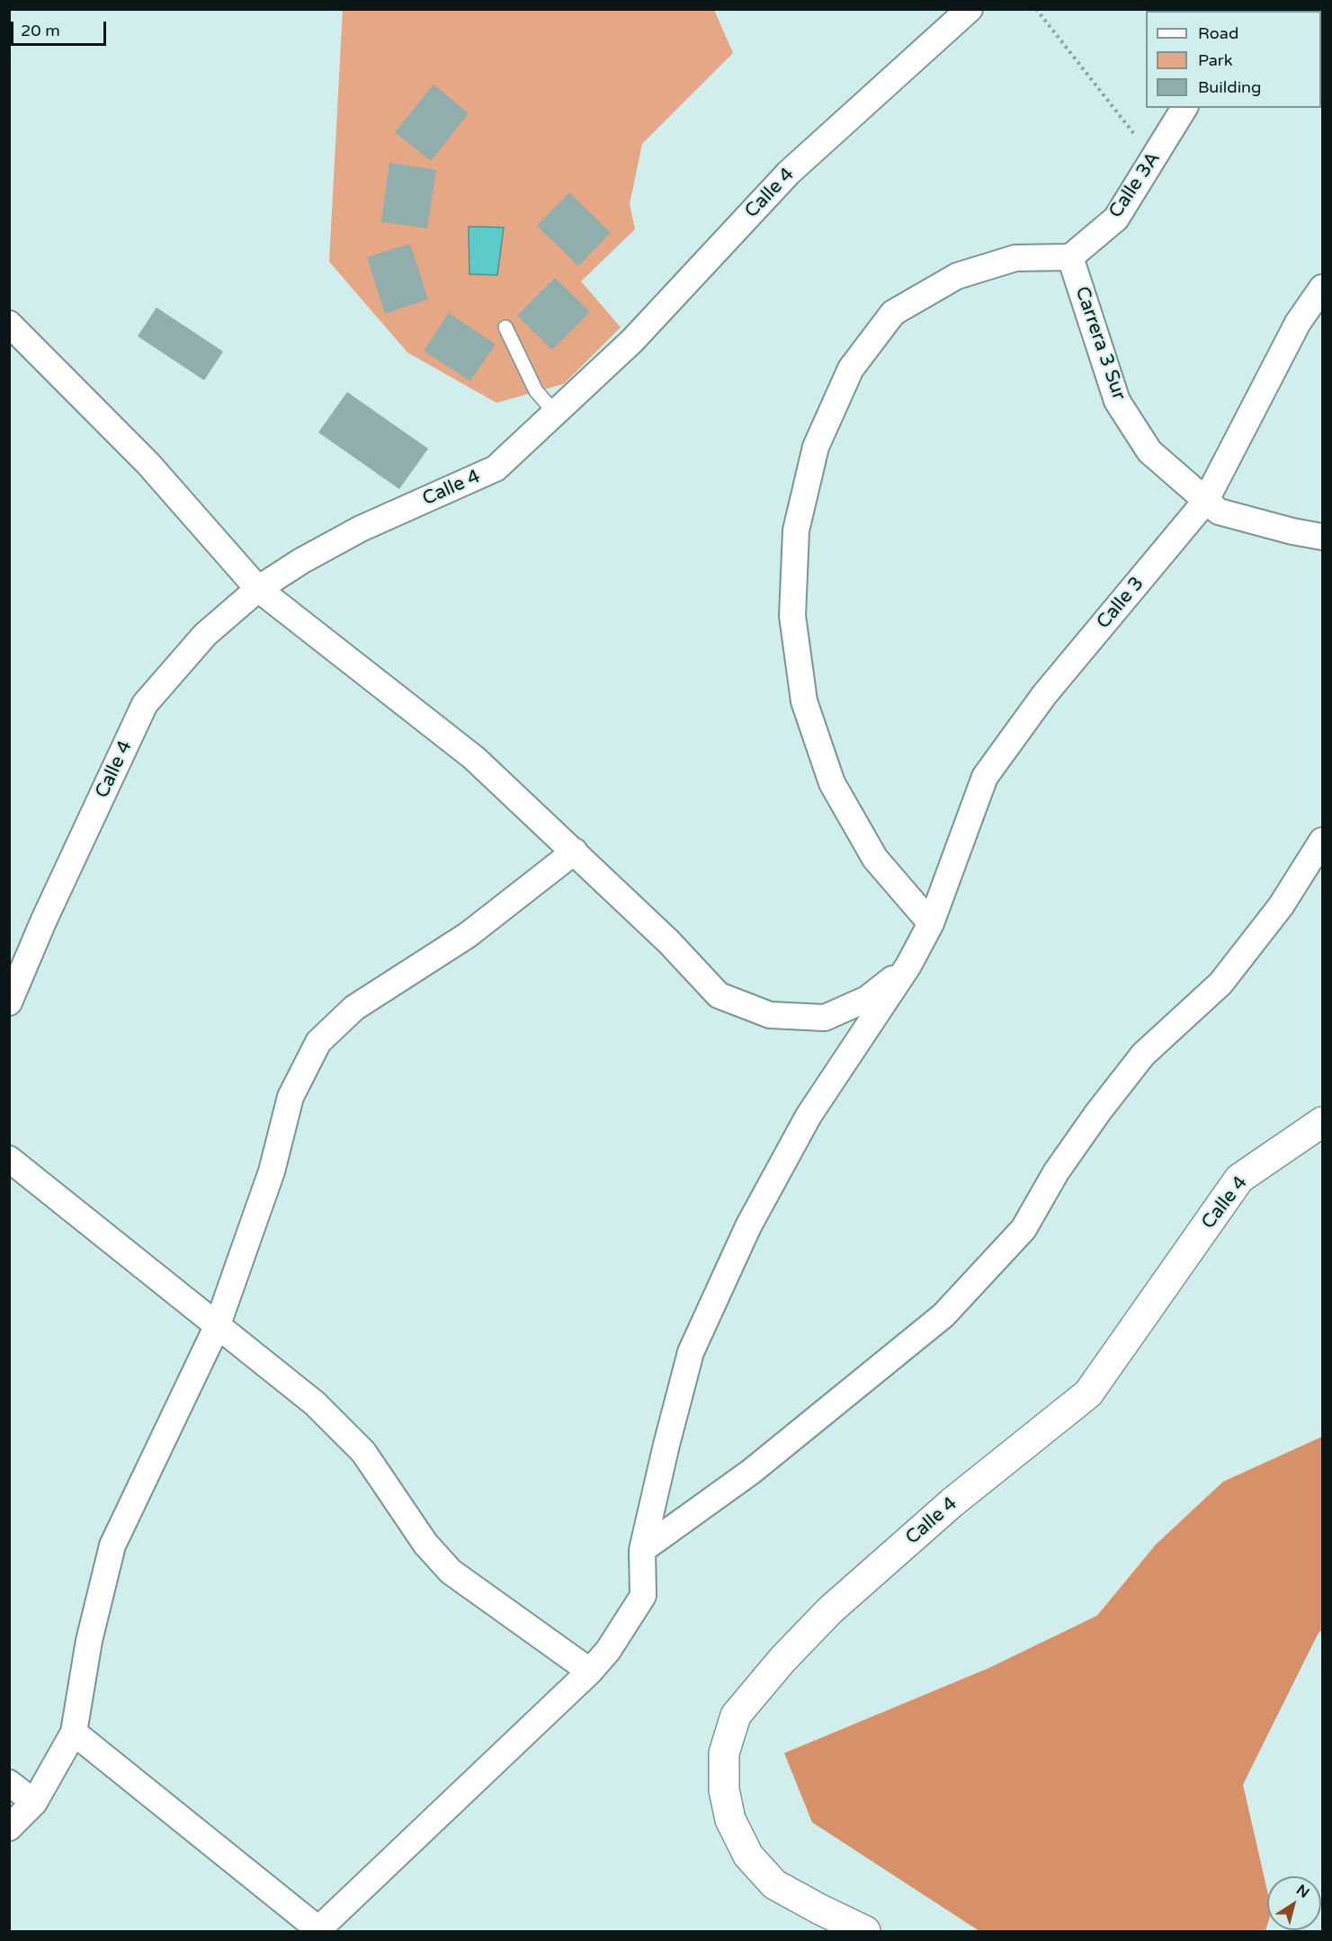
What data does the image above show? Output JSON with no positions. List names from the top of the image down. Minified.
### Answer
{"streets":{"street":["Calle 3A","Calle 4","Carrera 3 Sur","Calle 3"]},"crossings":[["Calle 3A","Carrera 3 Sur"],["Carrera 3 Sur","Calle 3"]],"legend":["Road","Park","Building"],"scale_bar":"20 m","north":"top right"}
